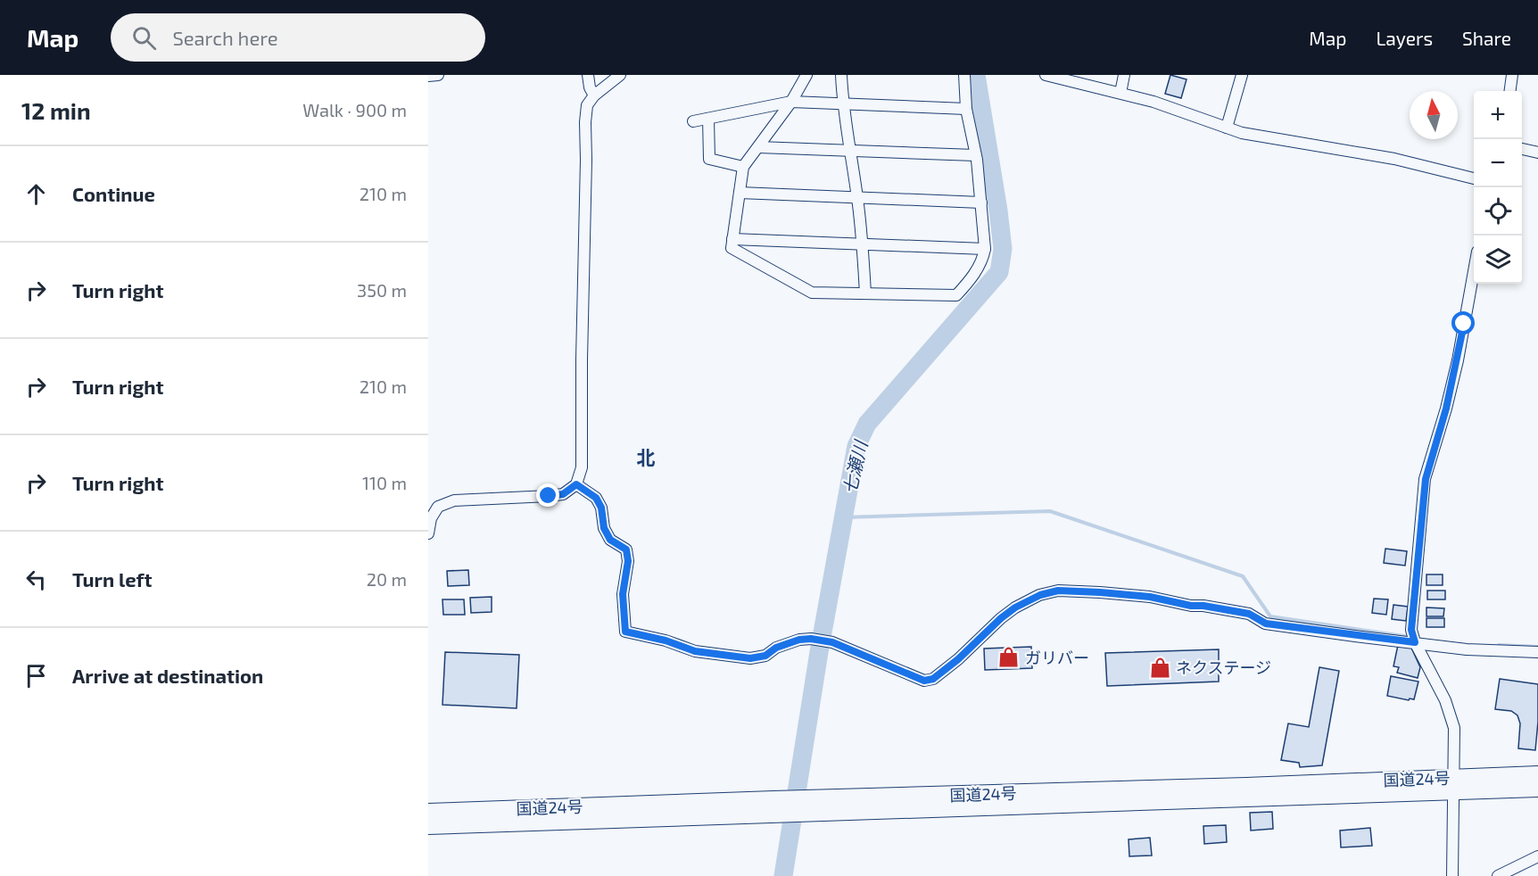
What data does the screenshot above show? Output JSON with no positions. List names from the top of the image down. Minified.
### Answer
{"streets":{"highway":["国道24号"]},"districts":["北"],"water":["七瀬川"],"places":{"shop":["ガリバー","ネクステージ"]},"north":"top","page":{"header":"Map","search":"Search here","nav":["Map","Layers","Share"],"heading":["12 min","Walk · 900 m"],"map_buttons":["+","−"],"list":[["Continue","210 m"],["Turn right","350 m"],["Turn right","210 m"],["Turn right","110 m"],["Turn left","20 m"],"Arrive at destination"]}}
